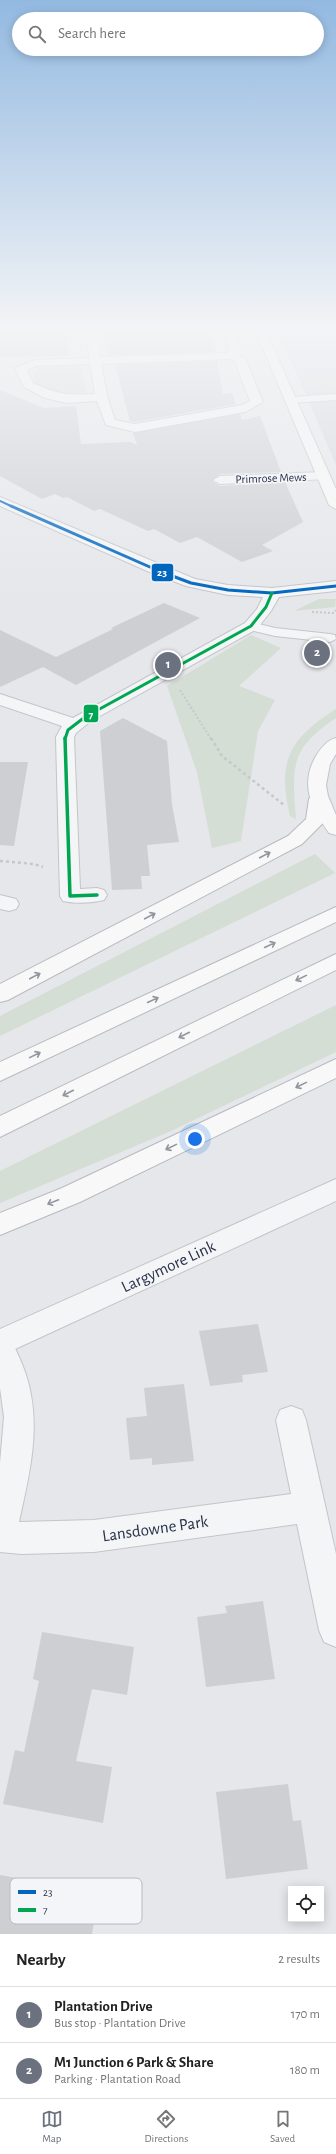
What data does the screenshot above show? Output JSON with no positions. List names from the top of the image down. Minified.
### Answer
{"streets":{"street":["Primrose Mews","Largymore Link","Lansdowne Park"]},"lines":["transit line 23","transit line 7"],"legend":["23","7"],"page":{"search":"Search here","pins":["2","1"],"heading":["Nearby","2 results"],"list":[{"mark":"1","name":"Plantation Drive","note":"Bus stop · Plantation Drive","value":"170 m"},{"mark":"2","name":"M1 Junction 6 Park & Share","note":"Parking · Plantation Road","value":"180 m"}],"nav":["Map","Directions","Saved"]}}
